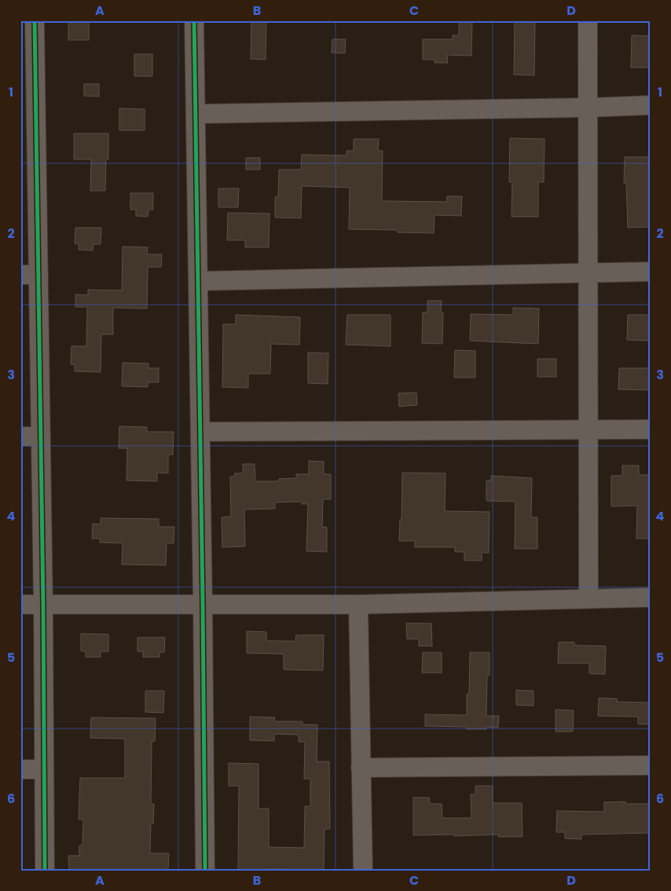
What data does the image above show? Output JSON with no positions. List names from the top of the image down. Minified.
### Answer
{"grid":{"columns":["A","B","C","D"],"rows":["1","2","3","4","5","6"]}}
